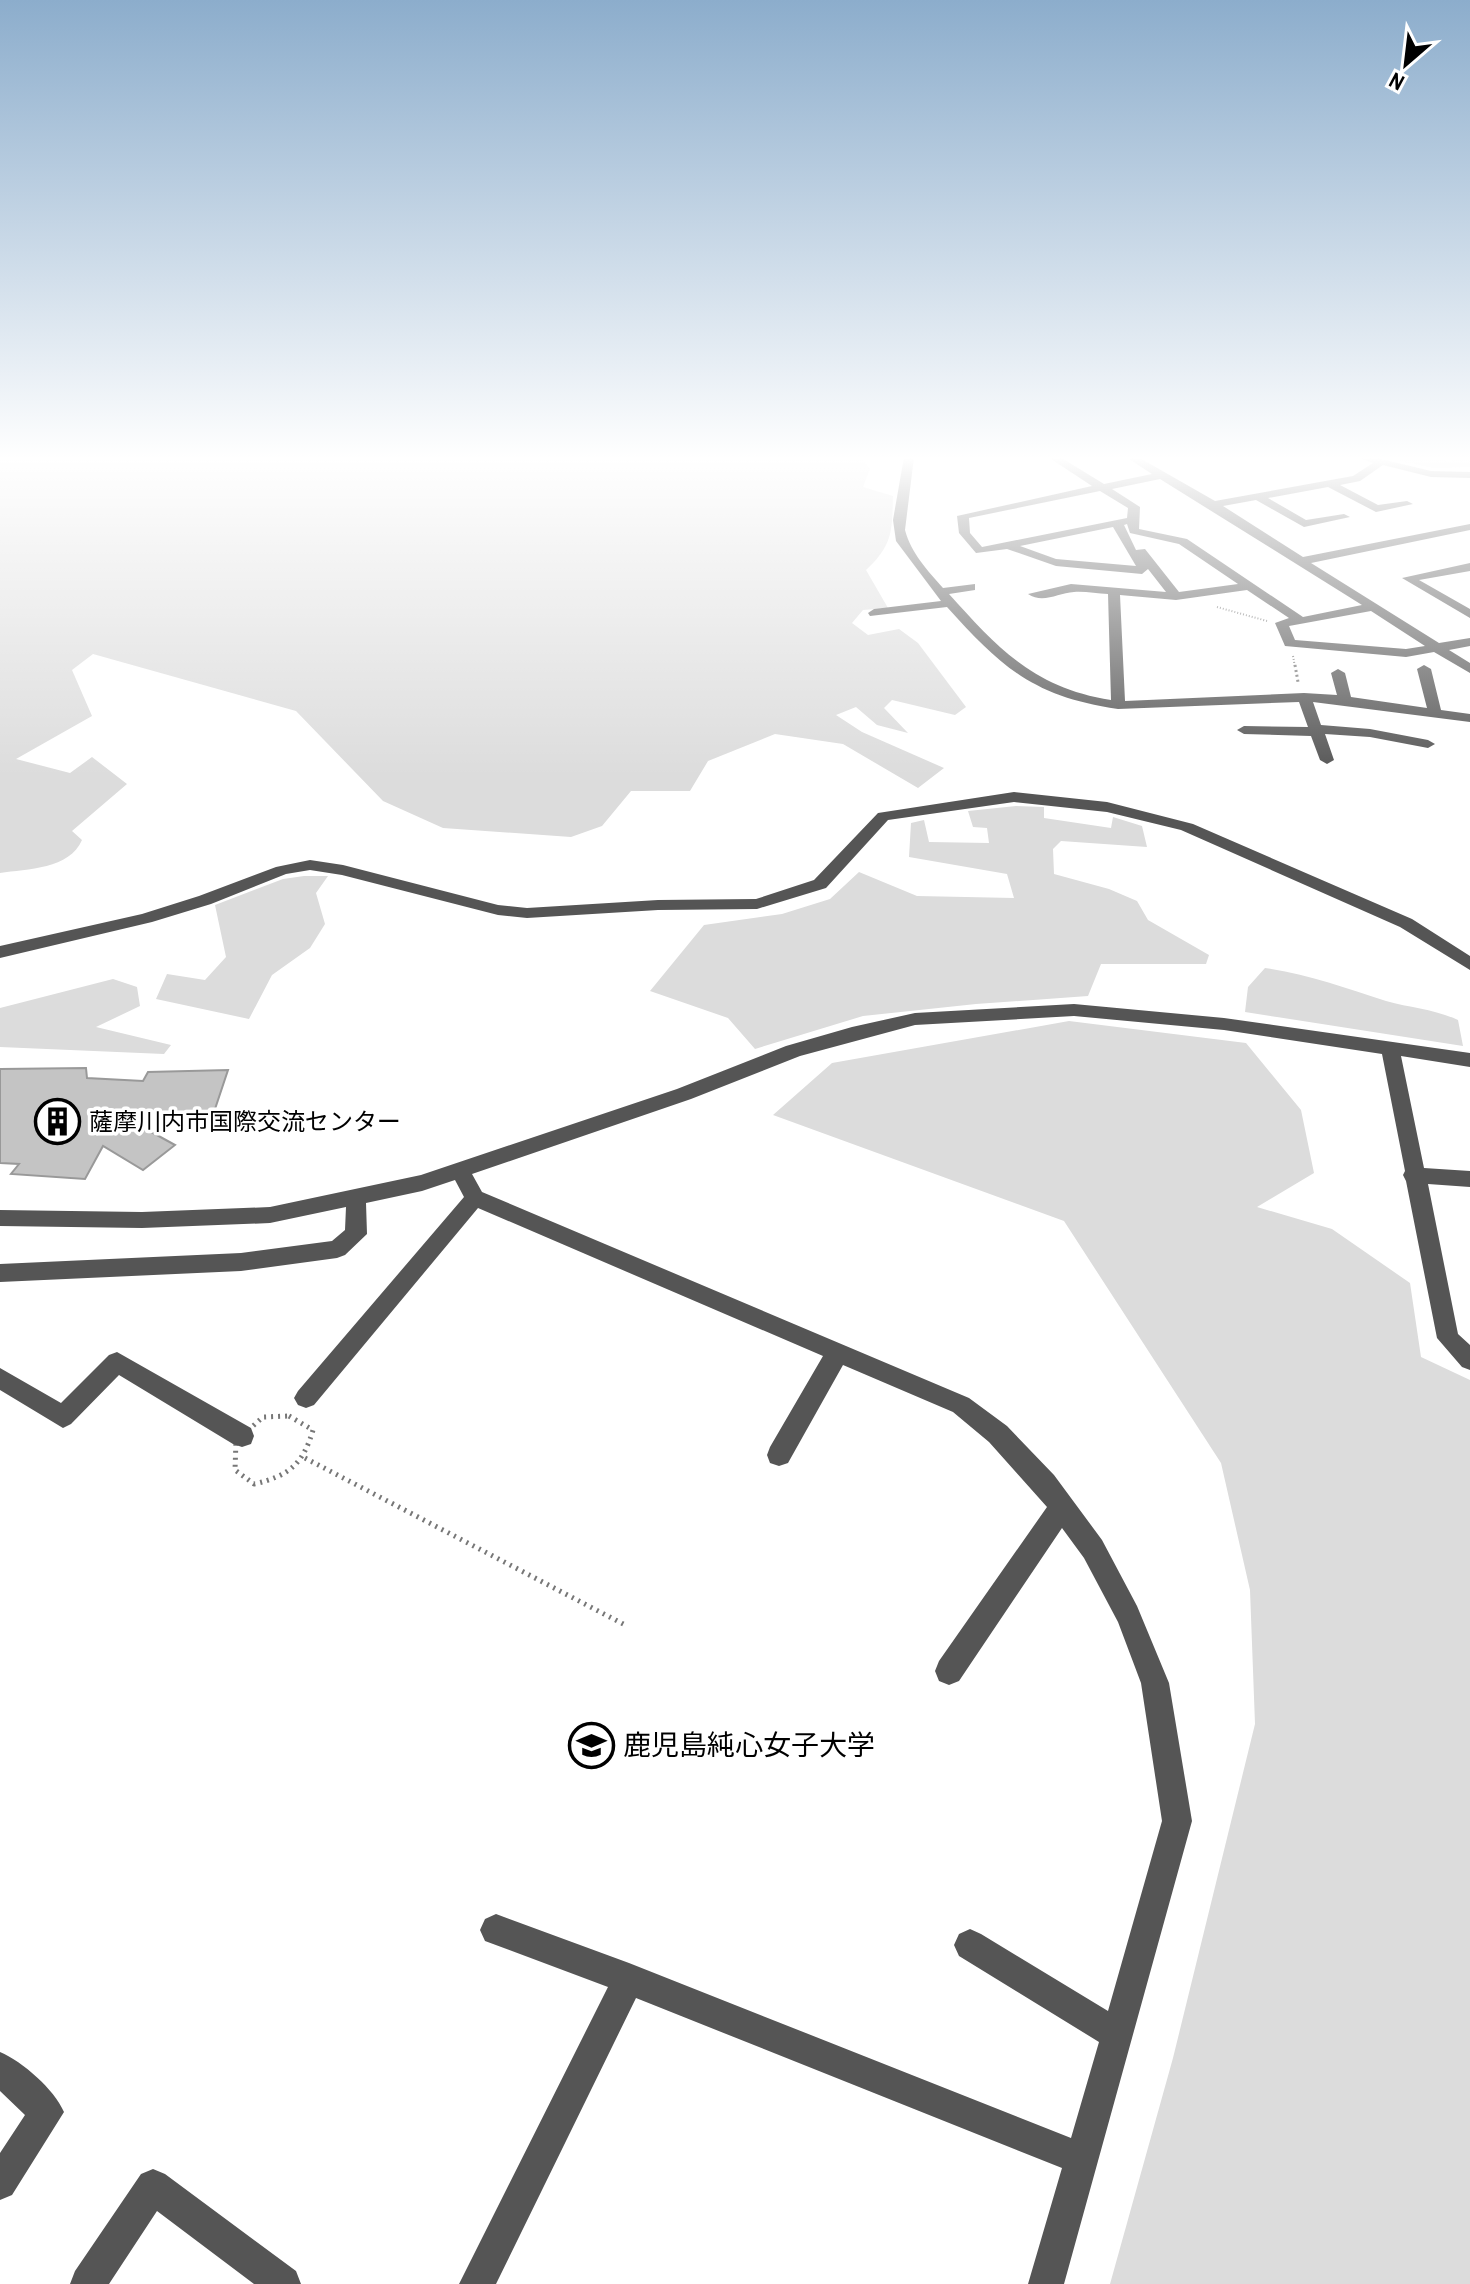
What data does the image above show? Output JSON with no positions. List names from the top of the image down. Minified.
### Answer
{"places":{"building":["薩摩川内市国際交流センター"],"school or university":["鹿児島純心女子大学"]},"north":"bottom left"}
